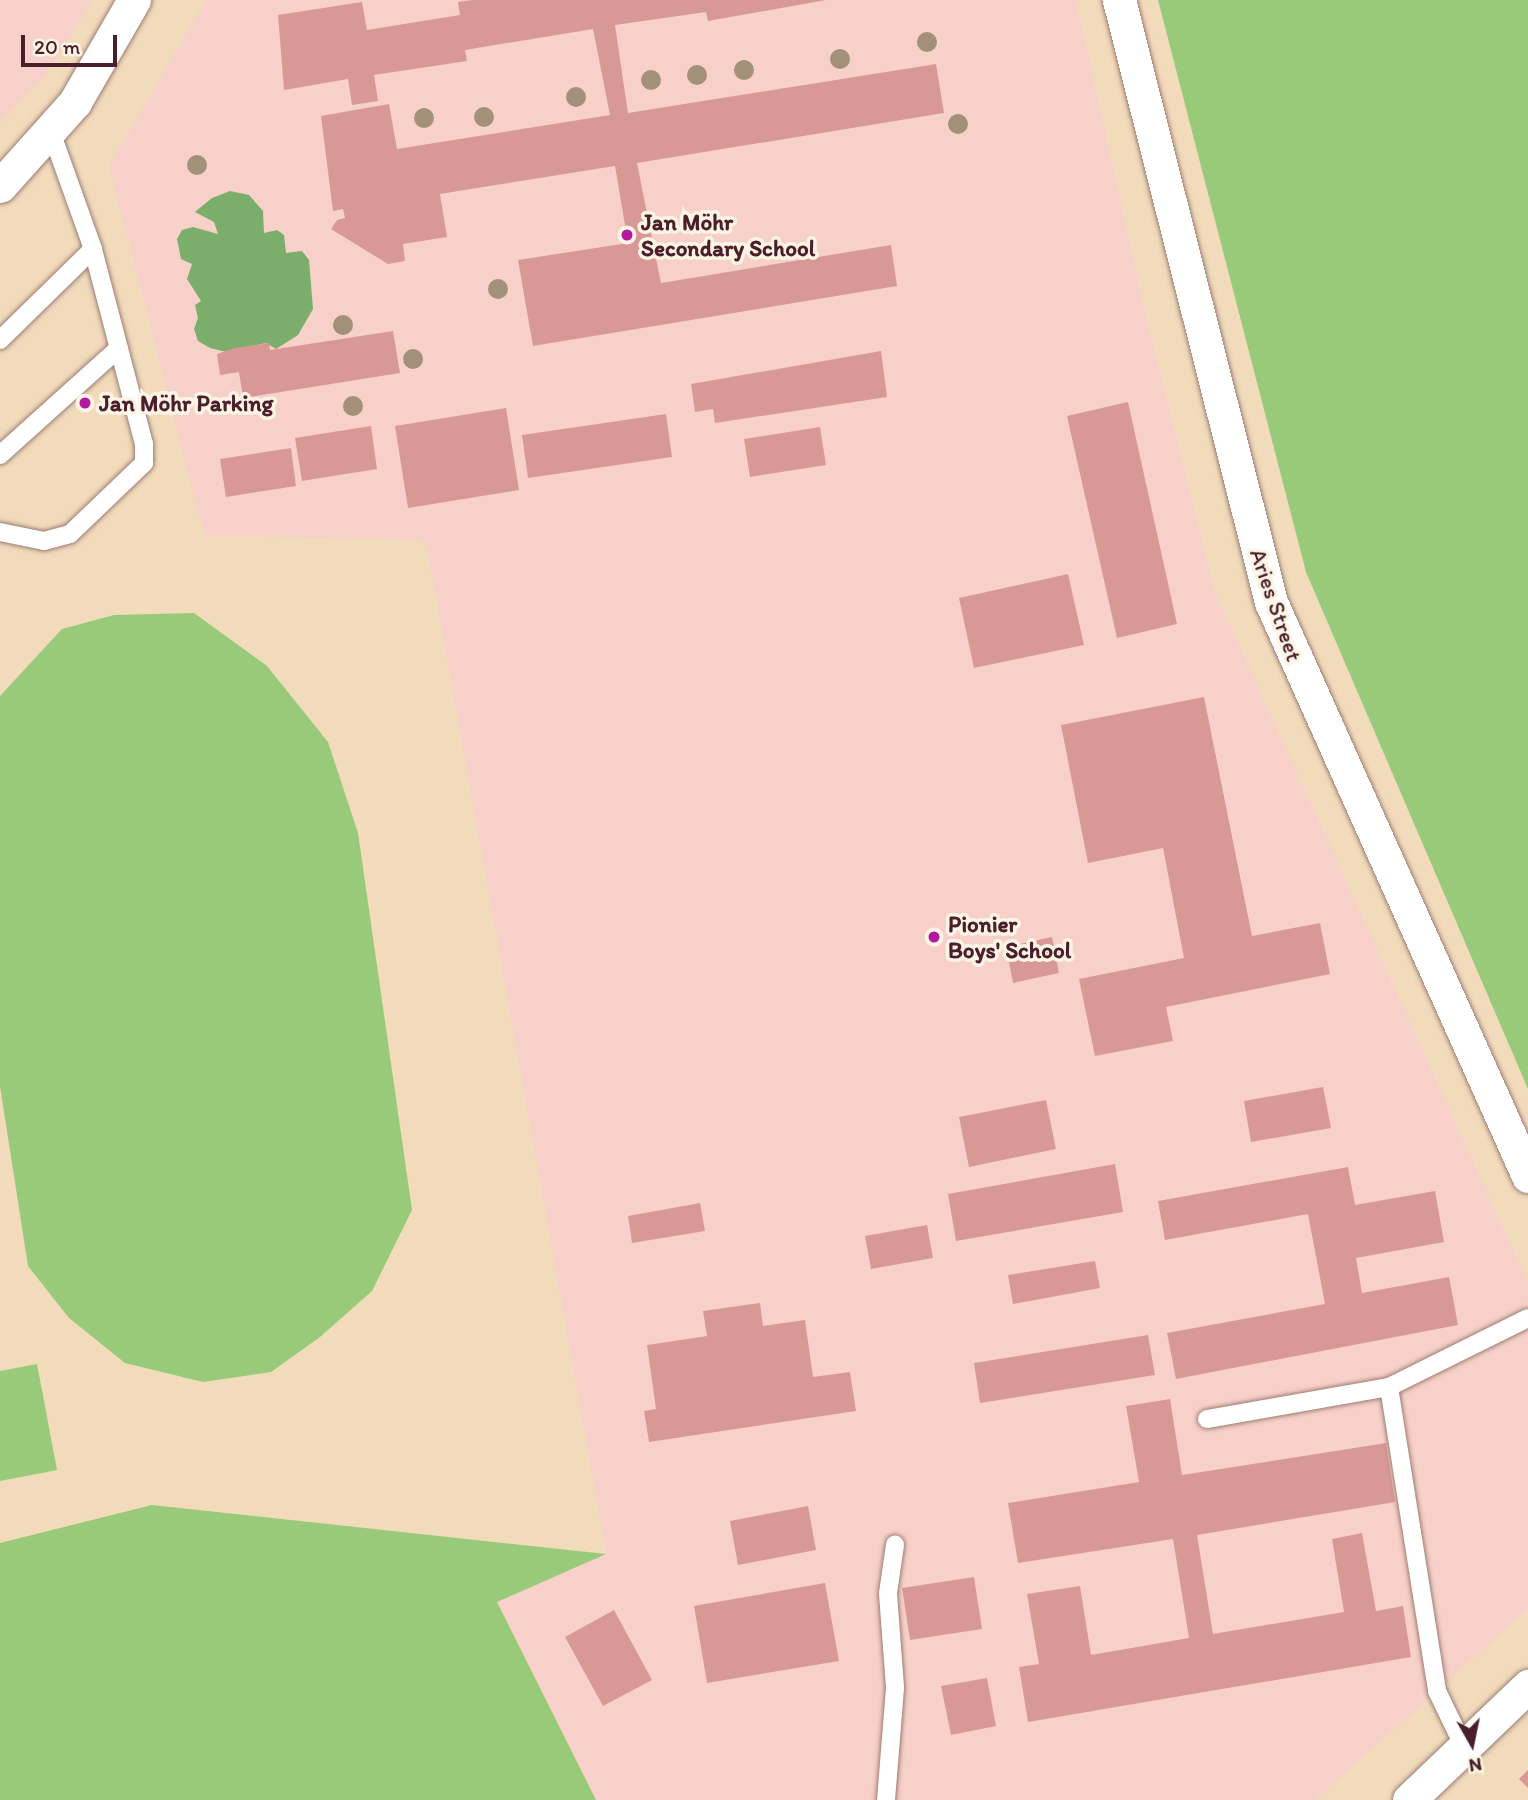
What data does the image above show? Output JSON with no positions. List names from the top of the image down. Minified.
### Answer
{"streets":{"street":["Aries Street"]},"places":["Jan Möhr Secondary School","Jan Möhr Parking","Pionier Boys' School"],"scale_bar":"20 m","north":"bottom"}
